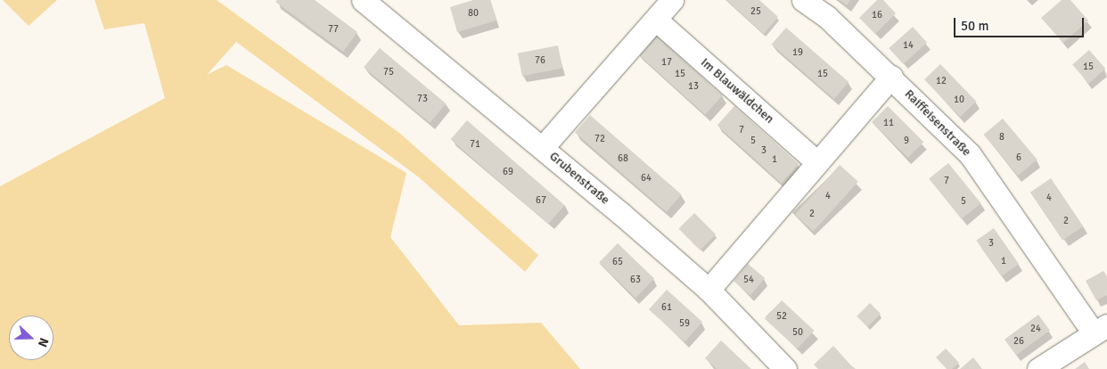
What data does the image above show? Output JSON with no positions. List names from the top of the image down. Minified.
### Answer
{"streets":{"street":["Im Blauwäldchen","Raiffeisenstraße","Grubenstraße"]},"house_numbers":["25","80","16","77","14","19","76","17","15","75","15","15","12","13","73","10","11","7","8","72","5","9","71","3","6","68","1","69","64","7","4","4","67","5","2","2","3","1","65","63","54","61","52","59","24","50","26"],"scale_bar":"50 m","north":"right"}
